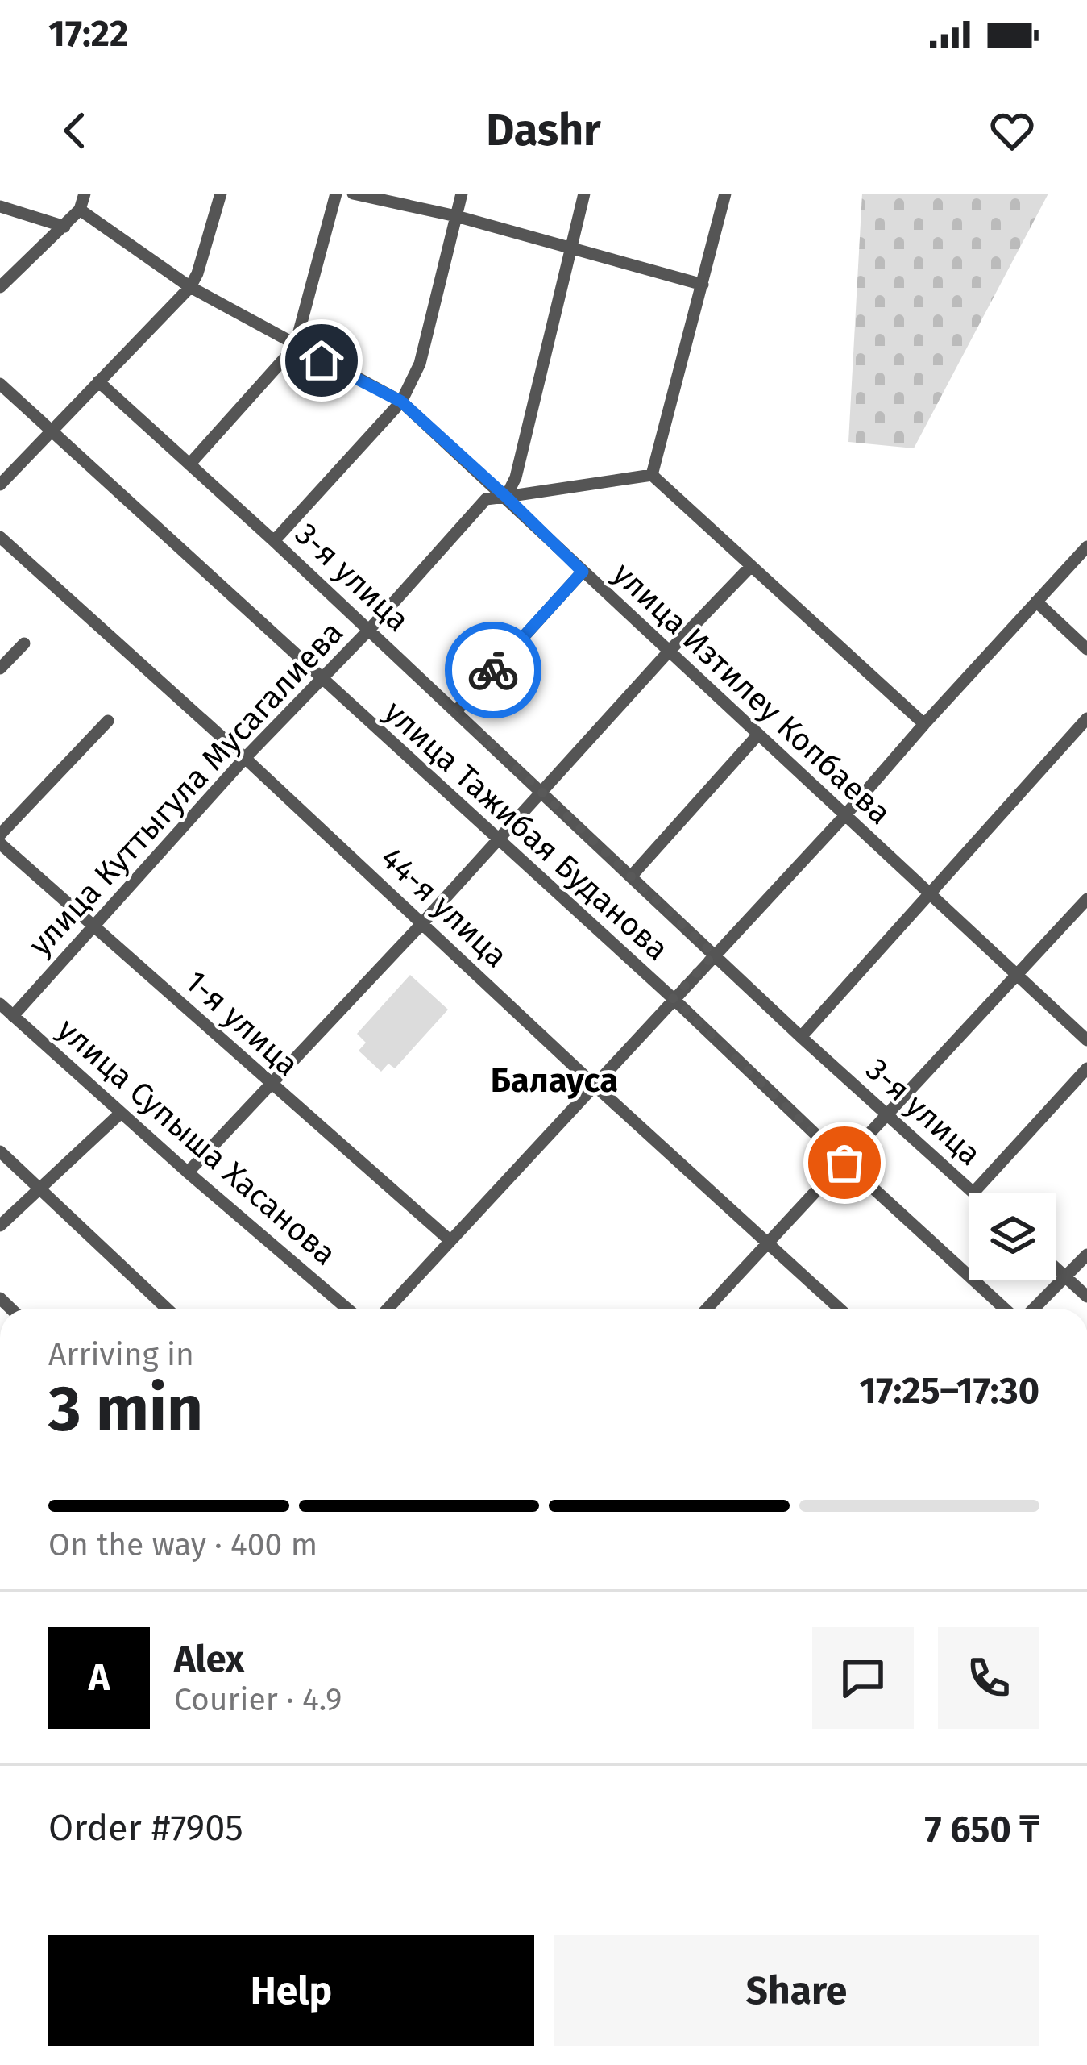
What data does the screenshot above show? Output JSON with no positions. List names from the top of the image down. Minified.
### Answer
{"streets":{"street":["3-я улица","улица Изтилеу Копбаева","улица Куттыгула Мусагалиева","улица Тажибая Буданова","44-я улица","1-я улица","улица Супыша Хасанова"]},"crossings":[["3-я улица","улица Куттыгула Мусагалиева"],["улица Изтилеу Копбаева","улица Куттыгула Мусагалиева"],["улица Куттыгула Мусагалиева","улица Тажибая Буданова"],["улица Куттыгула Мусагалиева","44-я улица"],["улица Куттыгула Мусагалиева","1-я улица"],["улица Куттыгула Мусагалиева","улица Супыша Хасанова"]],"districts":["Балауса"],"page":{"status":"17:22","header":"Dashr","heading":["3 min","Arriving in","17:25–17:30"],"panel":["Alex","Courier · 4.9","Order #7905","7 650 ₸"],"bar":"On the way · 400 m","round":"A","buttons":["Help","Share"]}}
